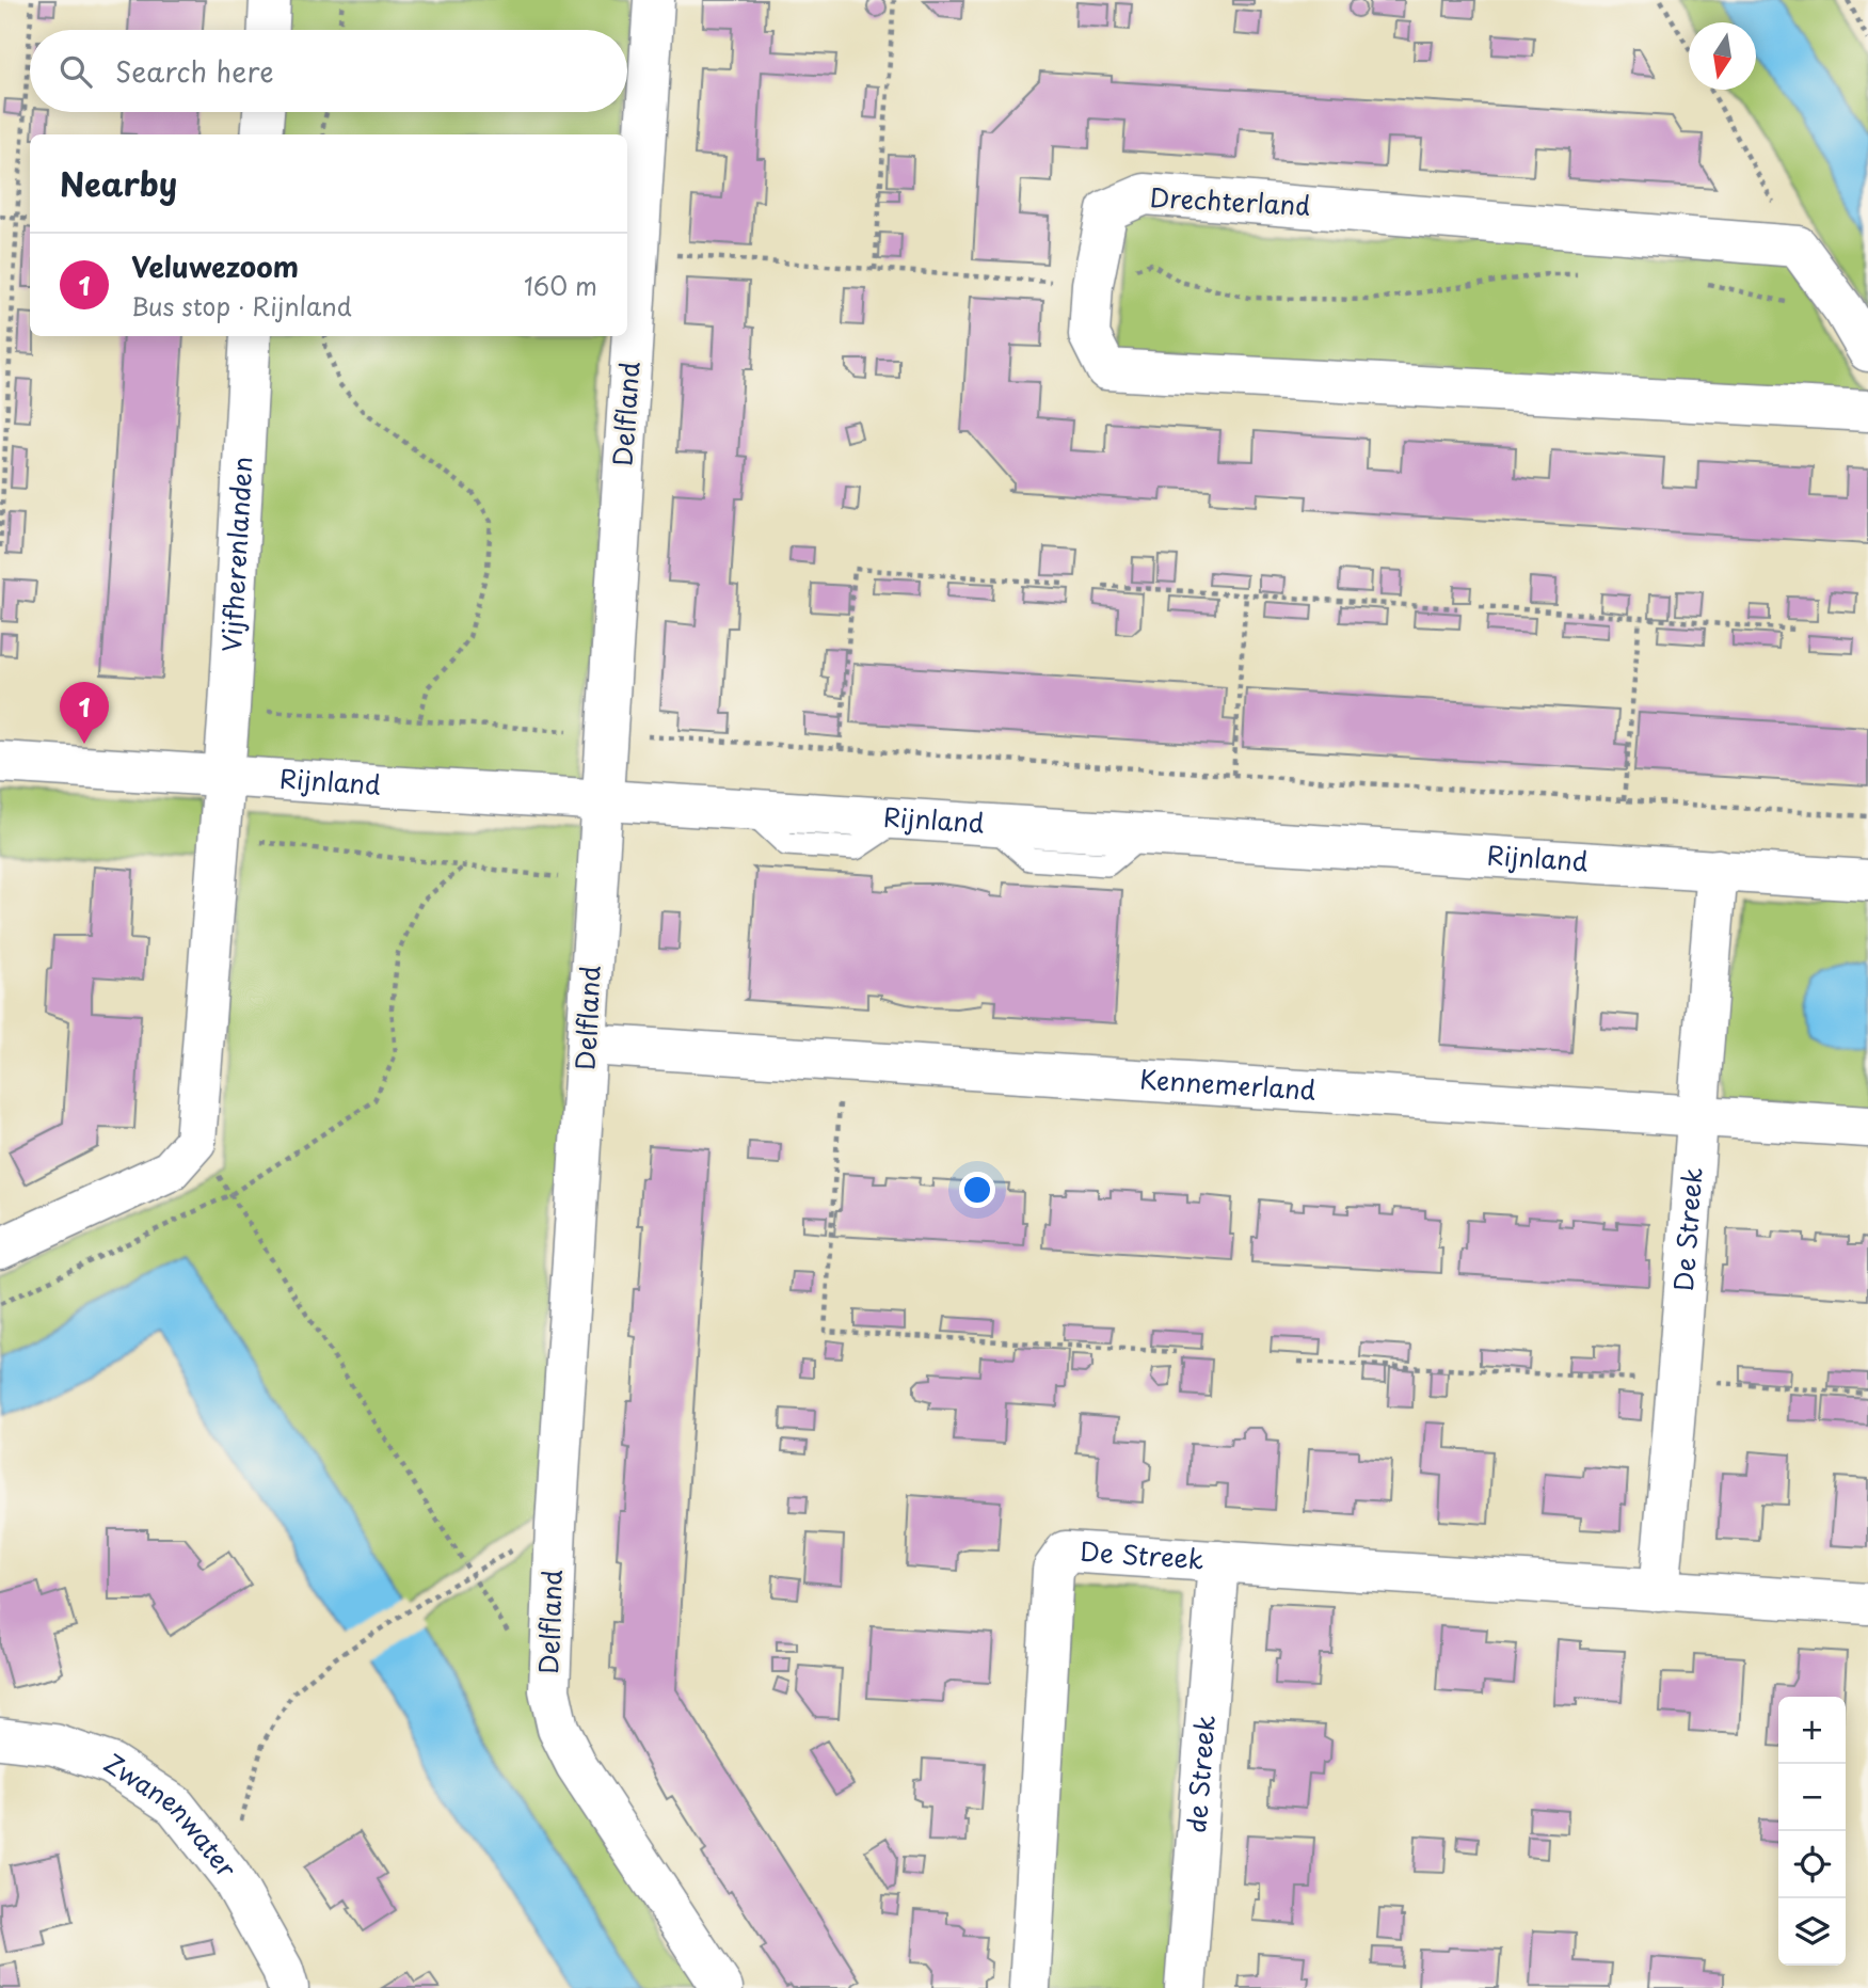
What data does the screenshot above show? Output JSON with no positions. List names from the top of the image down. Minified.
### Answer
{"streets":{"street":["Drechterland","Delfland","Vijfherenlanden","Rijnland","Kennemerland","De Streek","de Streek","Zwanenwater"]},"crossings":[["Delfland","Rijnland"],["Delfland","Kennemerland"],["Vijfherenlanden","Rijnland"],["Rijnland","De Streek"],["Kennemerland","De Streek"],["De Streek","de Streek"]],"north":"bottom","page":{"search":"Search here","heading":"Nearby","list":[{"mark":"1","name":"Veluwezoom","note":"Bus stop · Rijnland","value":"160 m"}],"pins":"1","map_buttons":["+","−"]}}
